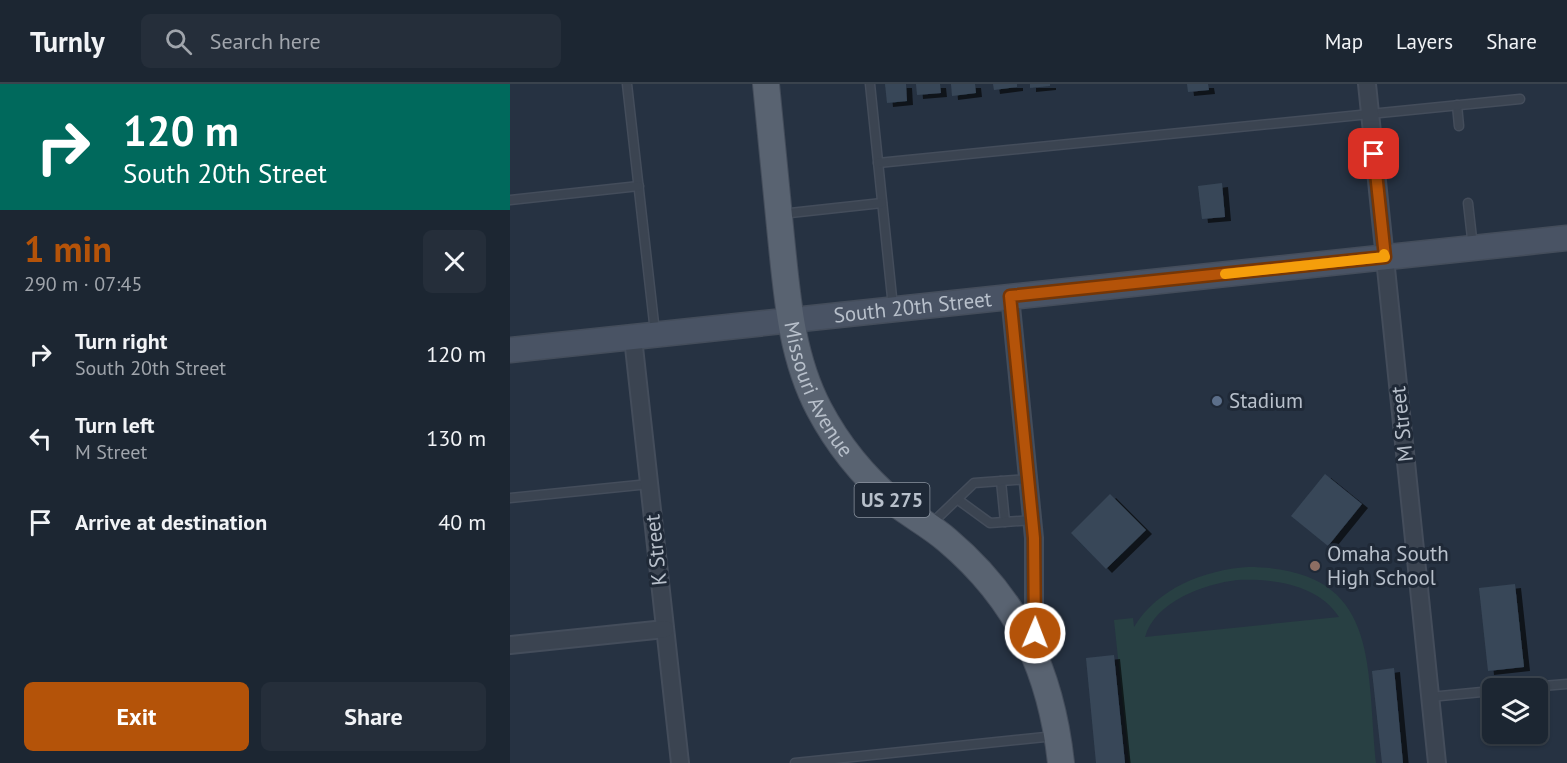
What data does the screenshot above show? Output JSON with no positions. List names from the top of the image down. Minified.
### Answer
{"streets":{"main road":["Missouri Avenue","US 275"],"street":["South 20th Street","M Street","K Street"]},"crossings":[["South 20th Street","Missouri Avenue"],["South 20th Street","M Street"],["South 20th Street","K Street"],["Missouri Avenue","US 275"]],"places":["Stadium","Omaha South High School"],"page":{"header":"Turnly","search":"Search here","nav":["Map","Layers","Share"],"turn":["120 m","South 20th Street"],"heading":["1 min","290 m · 07:45"],"list":[{"name":"Turn right","note":"South 20th Street","value":"120 m"},{"name":"Turn left","note":"M Street","value":"130 m"},{"name":"Arrive at destination","value":"40 m"}],"buttons":["Exit","Share"]}}
